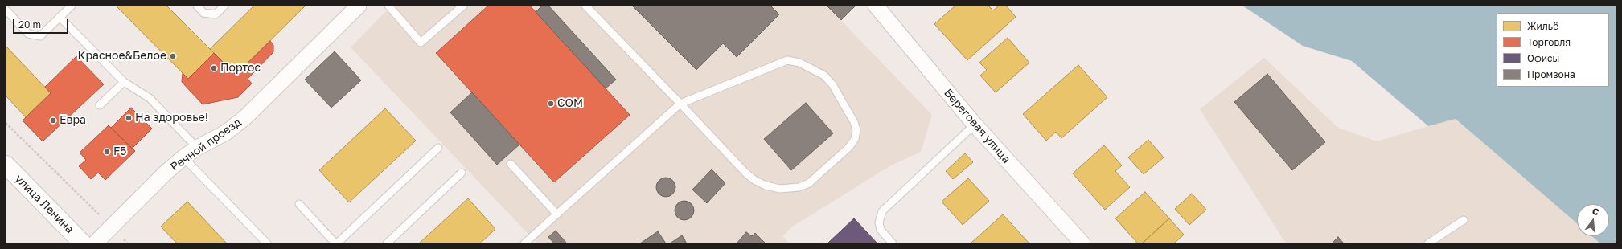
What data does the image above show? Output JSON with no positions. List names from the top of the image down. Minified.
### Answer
{"streets":{"main road":["улица Ленина"],"street":["Береговая улица","Речной проезд"]},"places":["Красное&Белое","Портос","СОМ","На здоровье!","Евра","F5"],"legend":["Жильё","Торговля","Офисы","Промзона"],"scale_bar":"20 m","north":"top"}
